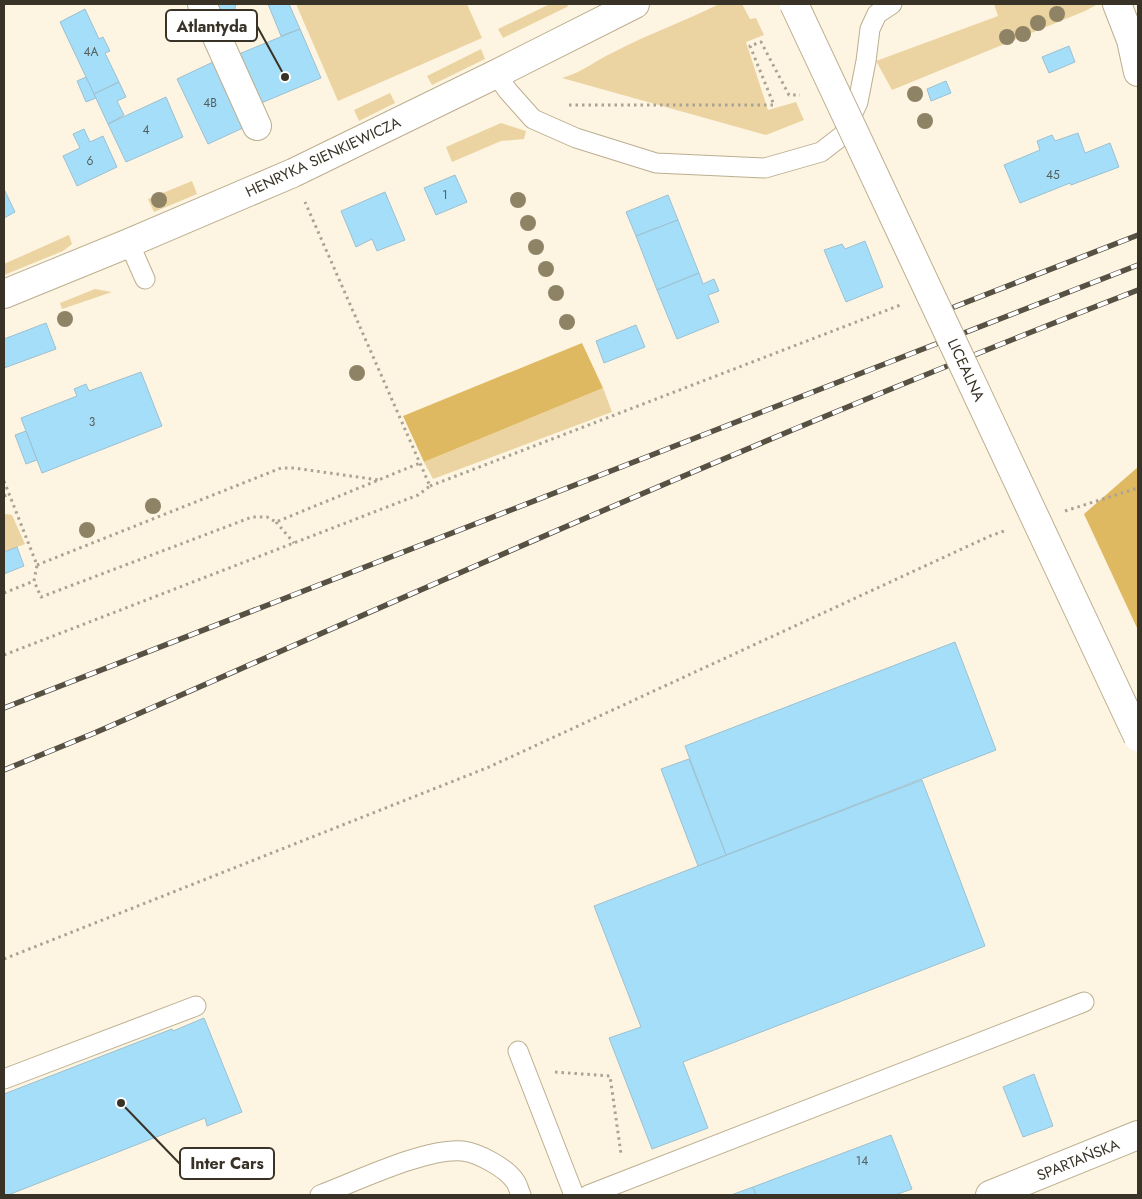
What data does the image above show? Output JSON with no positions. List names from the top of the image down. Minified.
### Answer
{"streets":{"street":["HENRYKA SIENKIEWICZA","LICEALNA","SPARTAŃSKA"]},"places":["Atlantyda","Inter Cars"],"house_numbers":["4A","4B","4","6","45","1","3","14"]}
